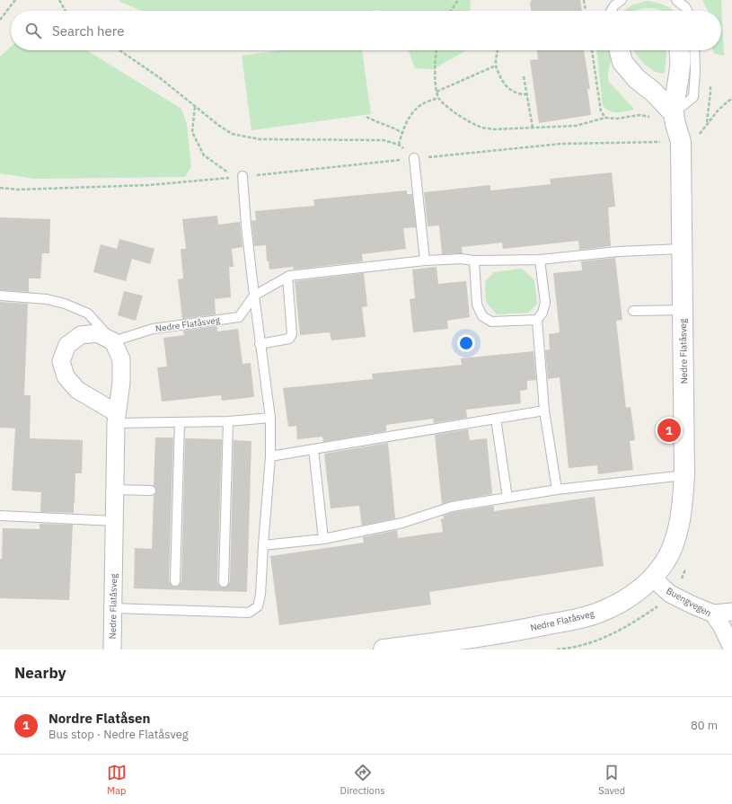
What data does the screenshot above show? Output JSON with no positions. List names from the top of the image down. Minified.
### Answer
{"streets":{"street":["Nedre Flatåsveg","Buengvegen"]},"crossings":[["Nedre Flatåsveg","Buengvegen"]],"page":{"search":"Search here","pins":"1","heading":"Nearby","list":[{"mark":"1","name":"Nordre Flatåsen","note":"Bus stop · Nedre Flatåsveg","value":"80 m"}],"nav":["Map","Directions","Saved"]}}
